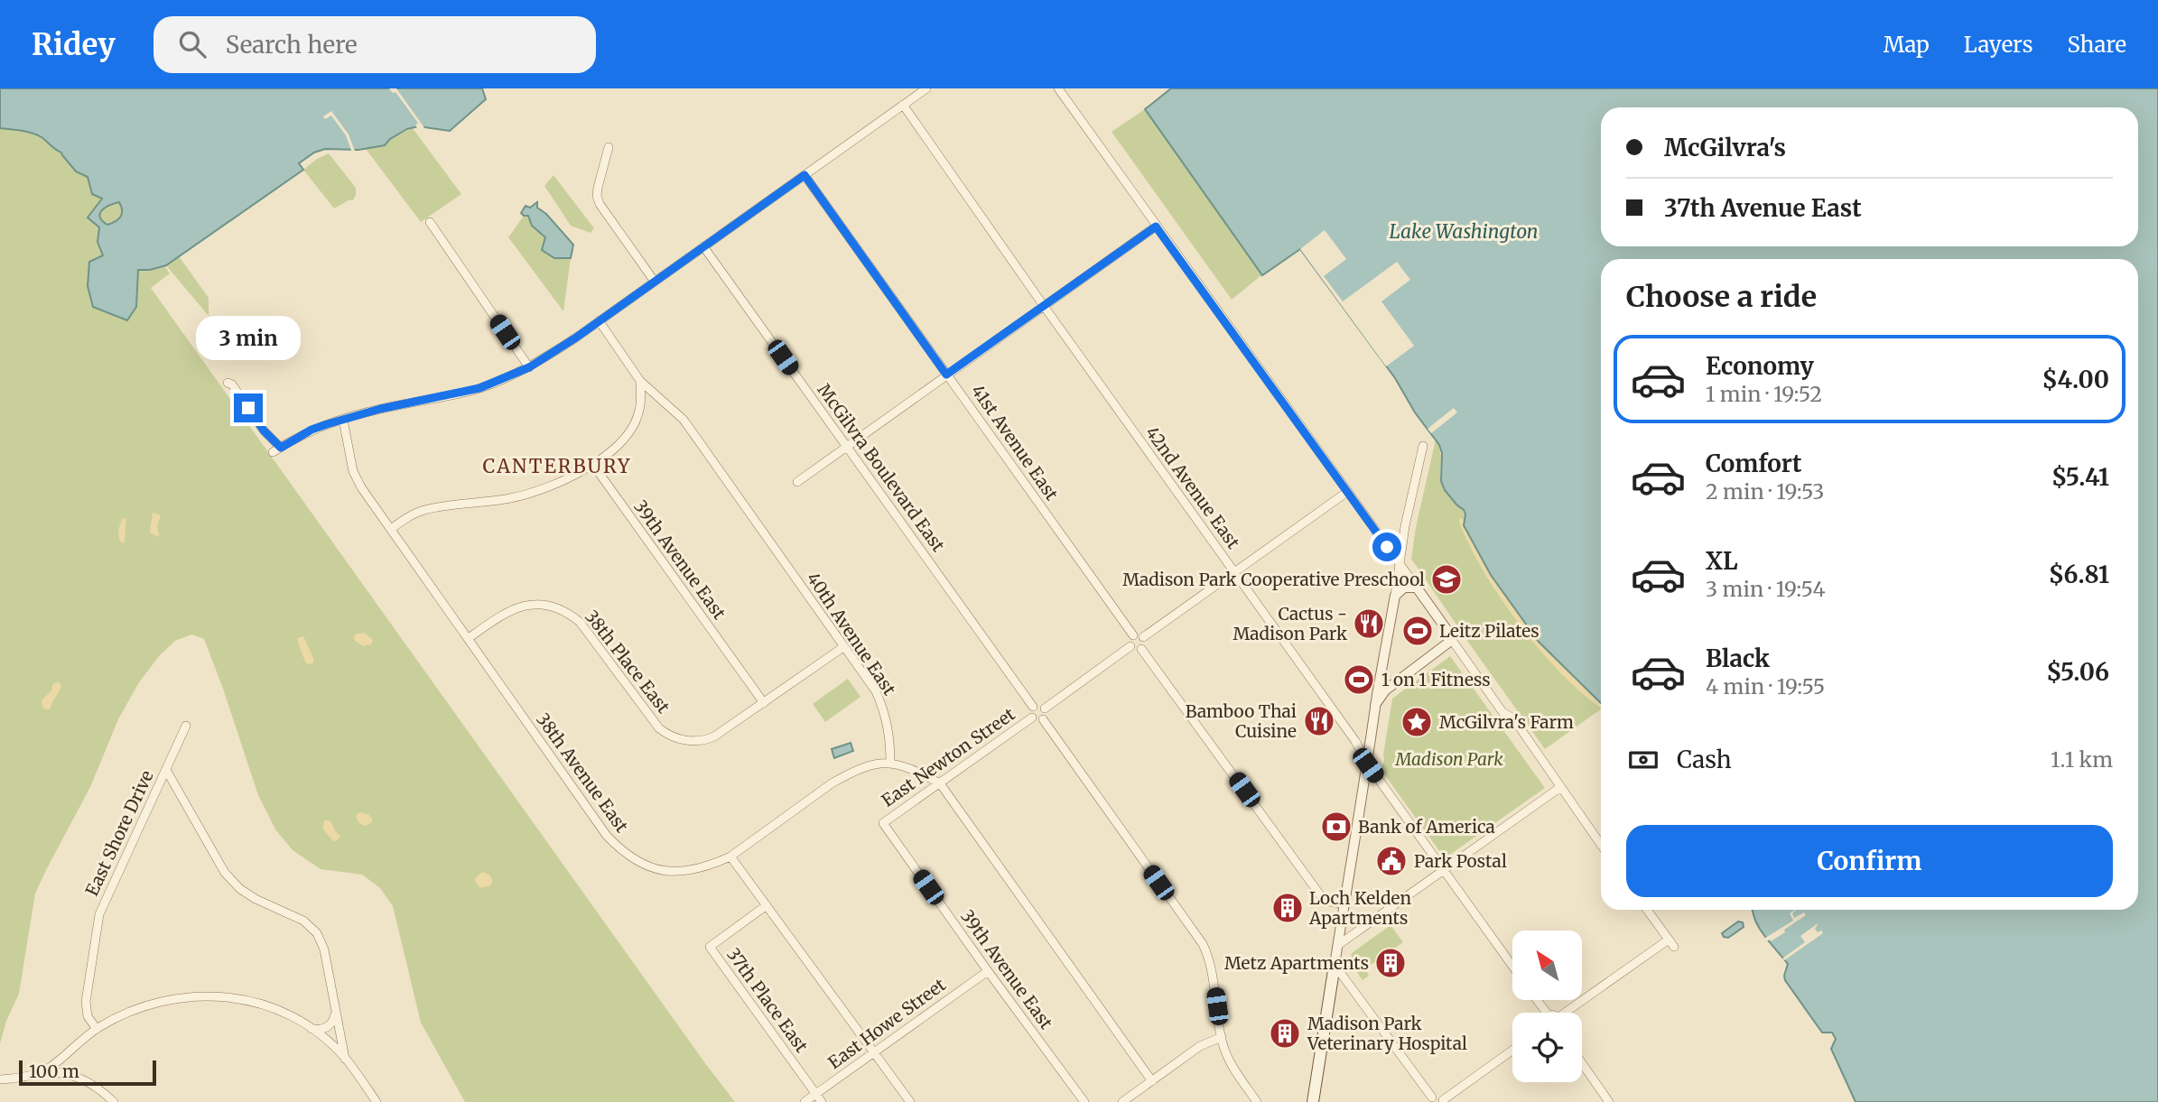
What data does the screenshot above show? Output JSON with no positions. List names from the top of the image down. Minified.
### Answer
{"streets":{"street":["41st Avenue East","McGilvra Boulevard East","42nd Avenue East","39th Avenue East","40th Avenue East","38th Place East","East Newton Street","38th Avenue East","East Shore Drive","37th Place East","East Howe Street"]},"crossings":[["McGilvra Boulevard East","East Newton Street"],["39th Avenue East","38th Place East"],["39th Avenue East","East Newton Street"],["39th Avenue East","East Howe Street"],["40th Avenue East","38th Avenue East"],["38th Place East","38th Avenue East"],["37th Place East","East Howe Street"]],"districts":["CANTERBURY"],"water":["Lake Washington"],"parks":["Madison Park"],"places":{"school or university":["Madison Park Cooperative Preschool"],"restaurant":["Cactus - Madison Park","Bamboo Thai Cuisine"],"sports":["Leitz Pilates","1 on 1 Fitness"],"place":["McGilvra's Farm"],"bank":["Bank of America"],"public building":["Park Postal"],"building":["Loch Kelden Apartments","Metz Apartments","Madison Park Veterinary Hospital"]},"scale_bar":"100 m","north":"top left","page":{"header":"Ridey","search":"Search here","nav":["Map","Layers","Share"],"banner":["McGilvra's","37th Avenue East"],"heading":"Choose a ride","bubble":"3 min","list":[{"name":"Economy","note":"1 min · 19:52","value":"$4.00"},{"name":"Comfort","note":"2 min · 19:53","value":"$5.41"},{"name":"XL","note":"3 min · 19:54","value":"$6.81"},{"name":"Black","note":"4 min · 19:55","value":"$5.06"}],"pay":["Cash","1.1 km"],"buttons":"Confirm","scale":"100 m"}}
